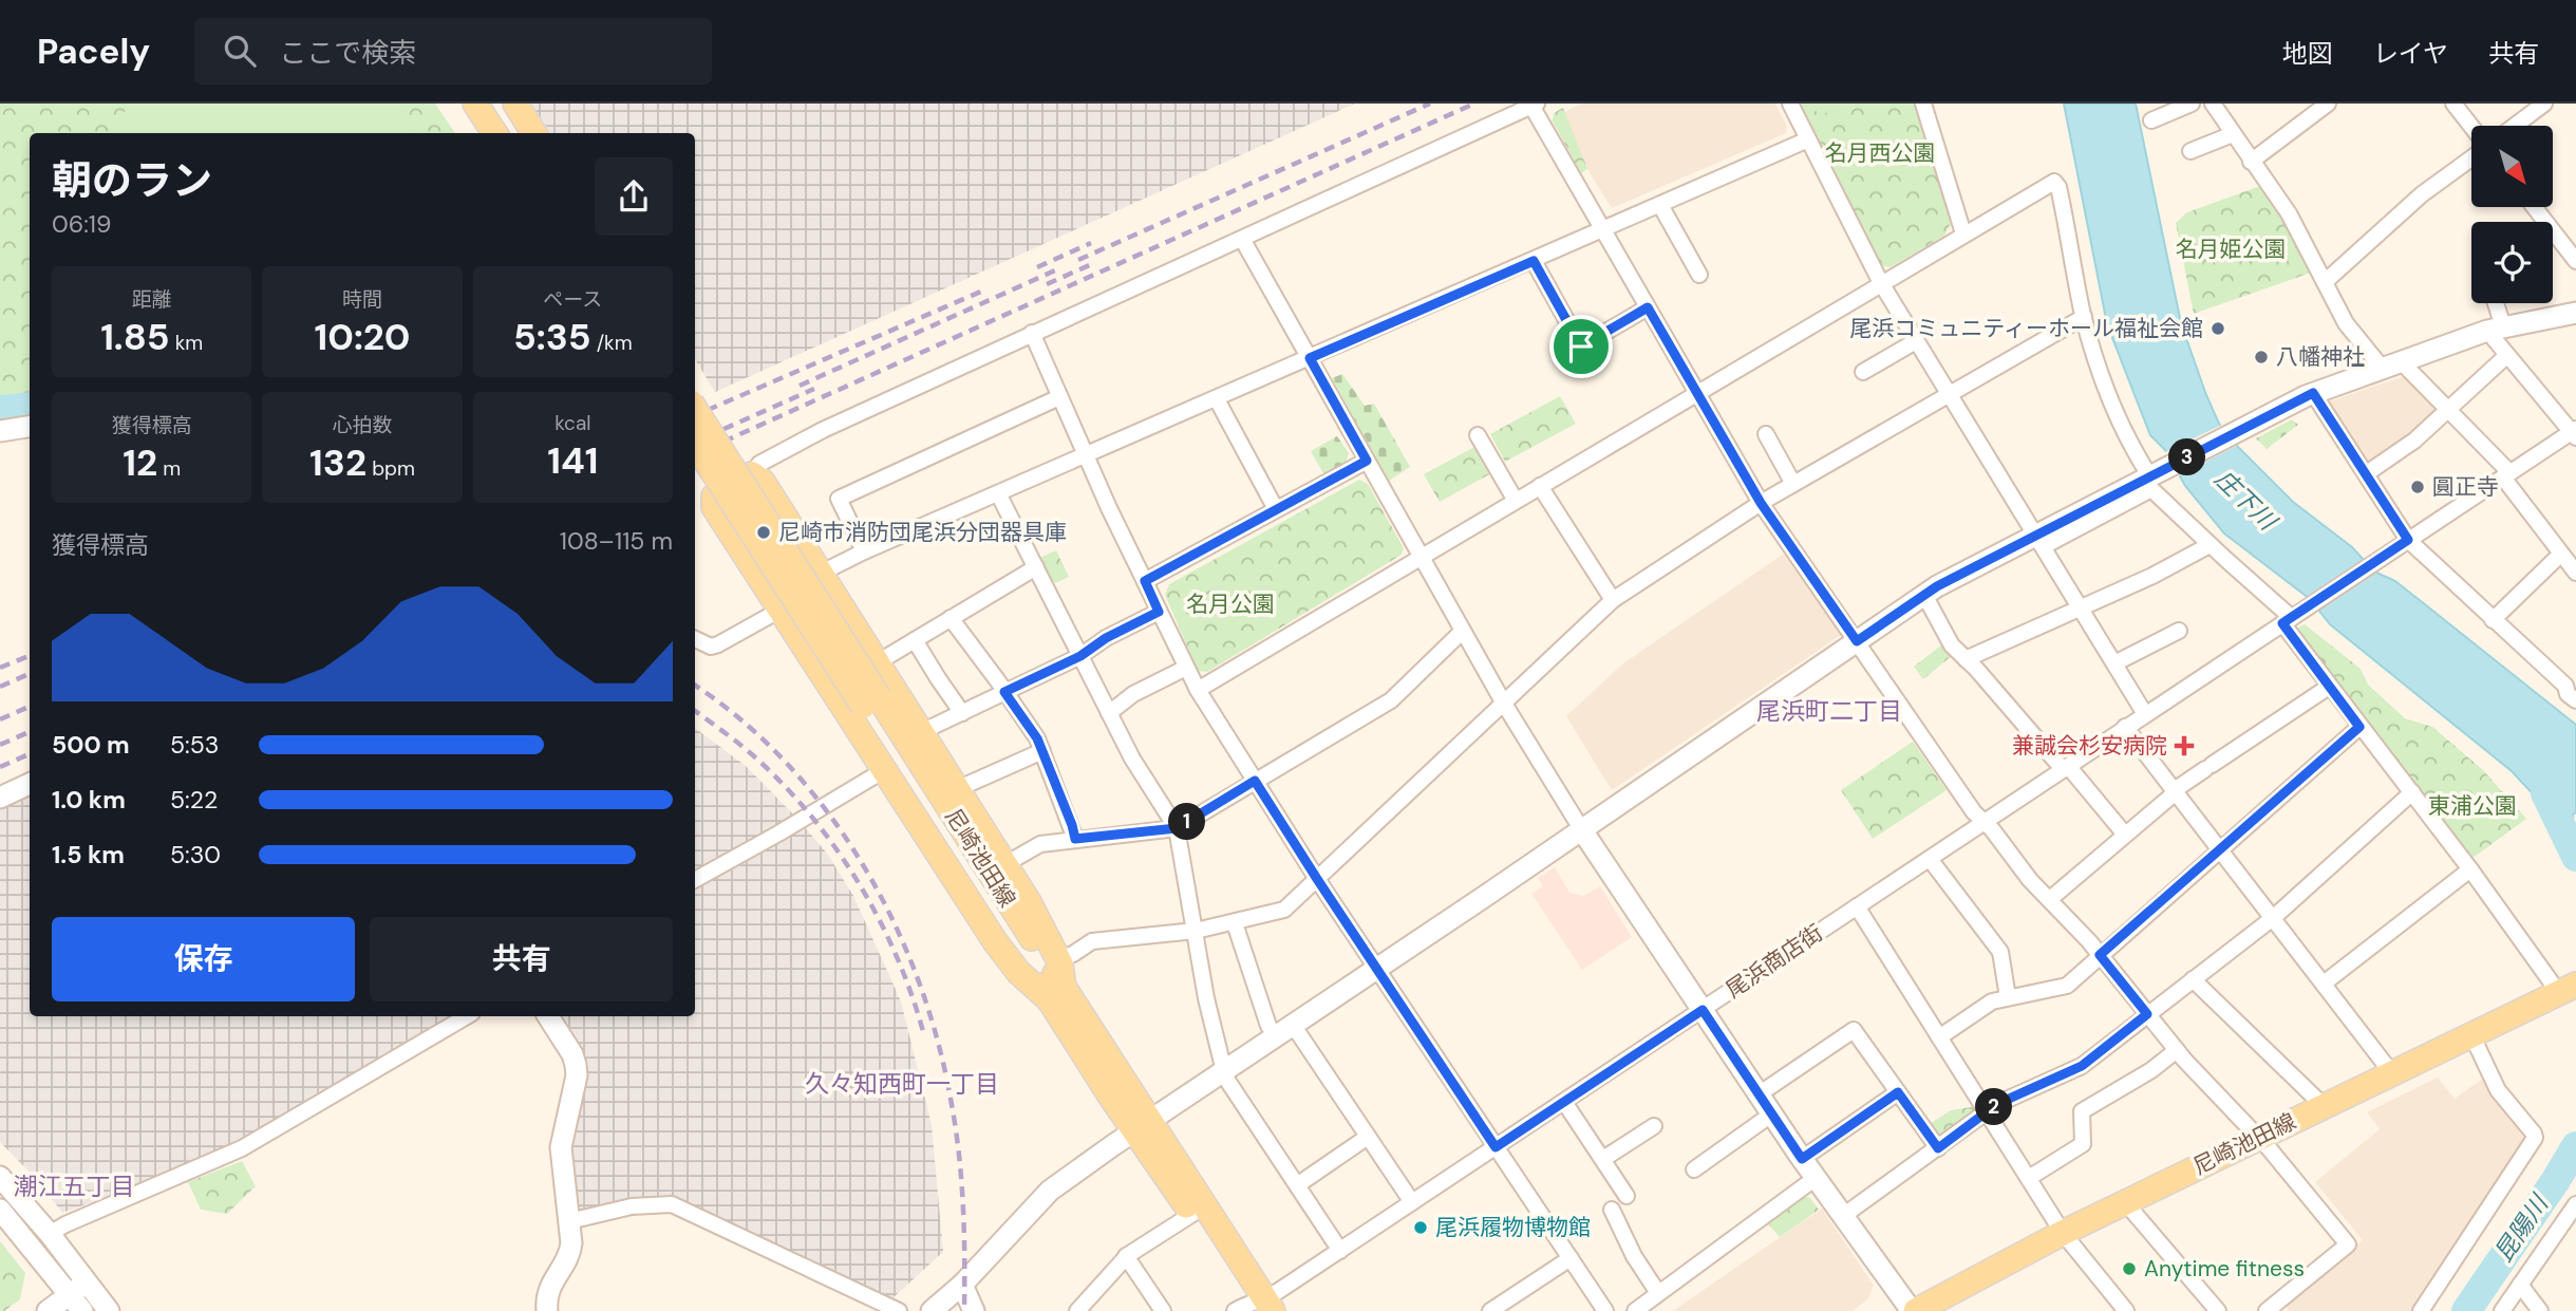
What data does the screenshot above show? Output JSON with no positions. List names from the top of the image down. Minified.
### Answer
{"streets":{"main road":["尼崎池田線"],"street":["尾浜商店街"]},"crossings":[["尼崎池田線","尾浜商店街"]],"districts":["尾浜町二丁目","久々知西町一丁目","潮江五丁目"],"water":["庄下川","昆陽川"],"parks":["名月西公園","名月姫公園","名月公園","東浦公園"],"places":{"other":["尾浜コミュニティーホール福祉会館","八幡神社","圓正寺","尼崎市消防団尾浜分団器具庫","尾浜履物博物館","Anytime fitness"],"health":["兼誠会杉安病院"]},"north":"bottom right","page":{"header":"Pacely","search":"ここで検索","nav":["地図","レイヤ","共有"],"heading":["朝のラン","06:19"],"stats":[["距離","1.85 km"],["時間","10:20"],["ペース","5:35 /km"],["獲得標高","12 m"],["心拍数","132 bpm"],["kcal","141"]],"pins":["3","1","2"],"chart":["獲得標高","108–115 m"],"list":[{"name":"500 m","note":"5:53"},{"name":"1.0 km","note":"5:22"},{"name":"1.5 km","note":"5:30"}],"buttons":["保存","共有"]}}
